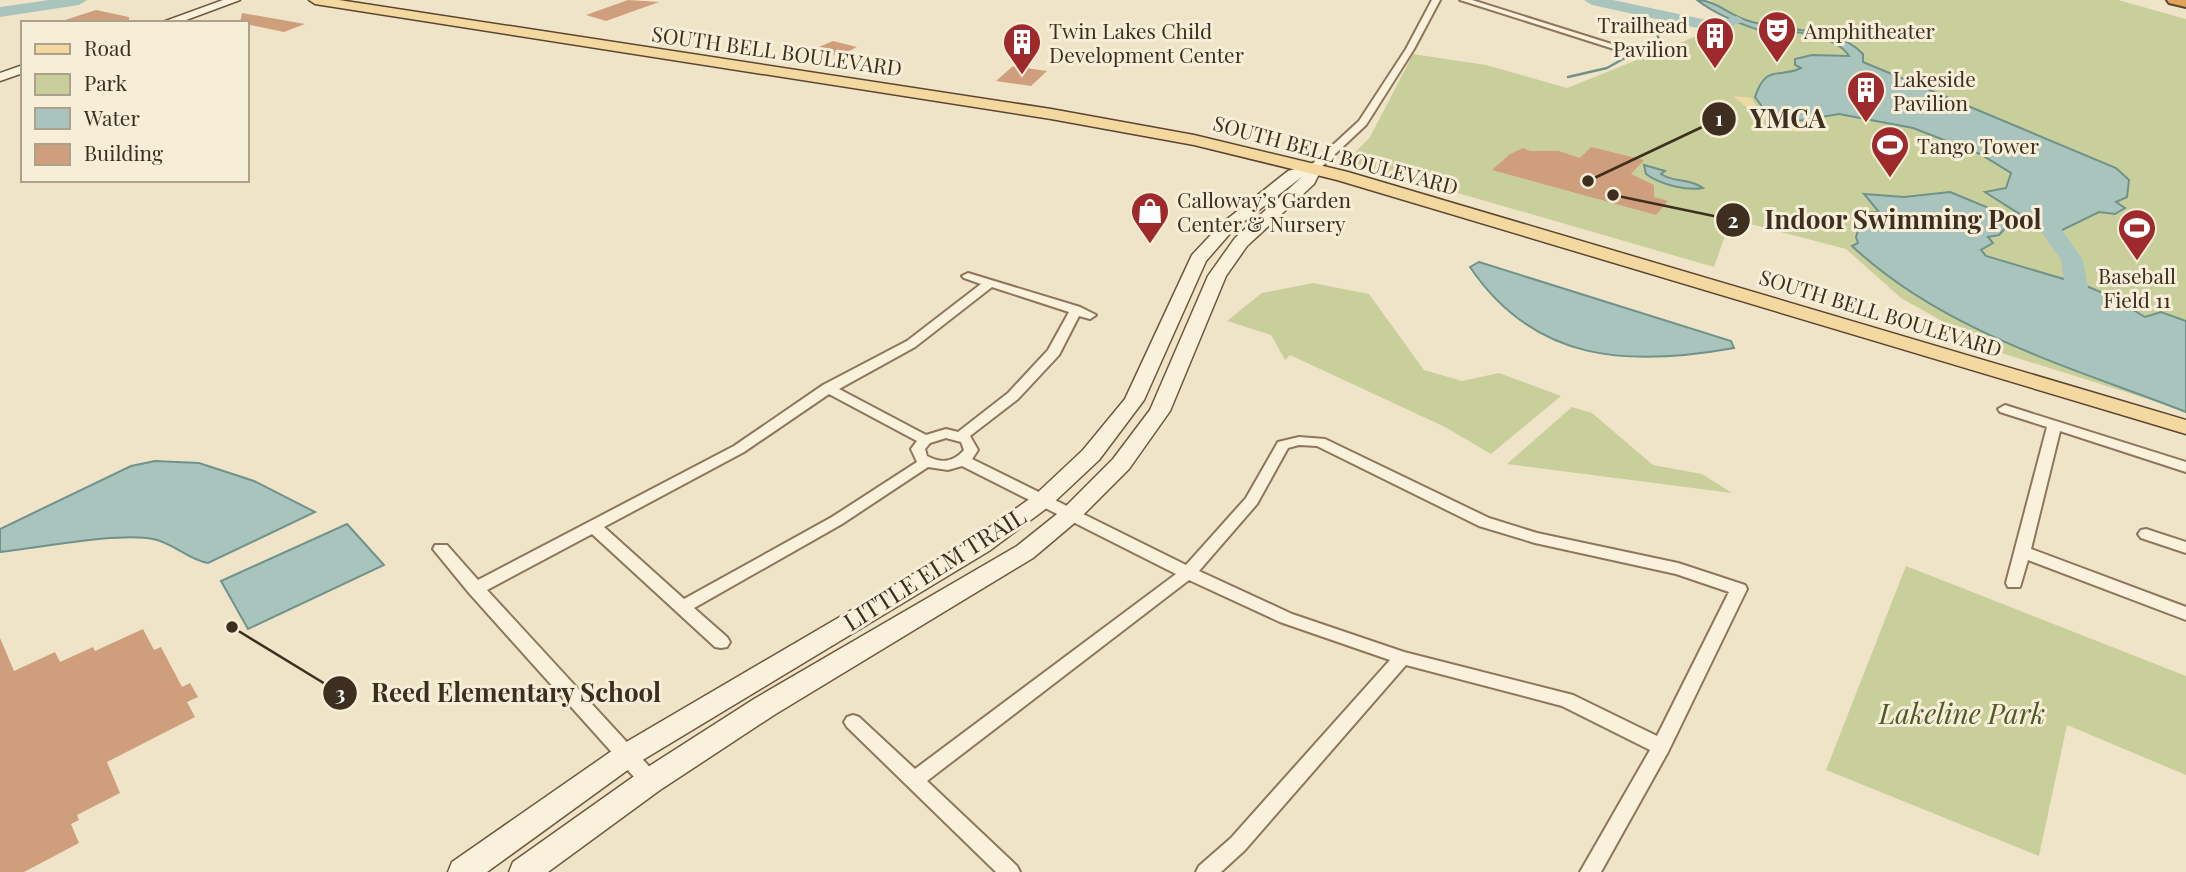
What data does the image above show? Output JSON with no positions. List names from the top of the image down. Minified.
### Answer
{"streets":{"main road":["SOUTH BELL BOULEVARD"],"street":["LITTLE ELM TRAIL"]},"crossings":[["SOUTH BELL BOULEVARD","LITTLE ELM TRAIL"]],"parks":["Lakeline Park"],"places":{"theatre":["Amphitheater"],"building":["Trailhead Pavilion","Twin Lakes Child Development Center","Lakeside Pavilion"],"sports":["Tango Tower","Baseball Field 11"],"other":["YMCA","Indoor Swimming Pool","Reed Elementary School"],"shop":["Calloway’s Garden Center & Nursery"]},"legend":["Road","Park","Water","Building"]}
